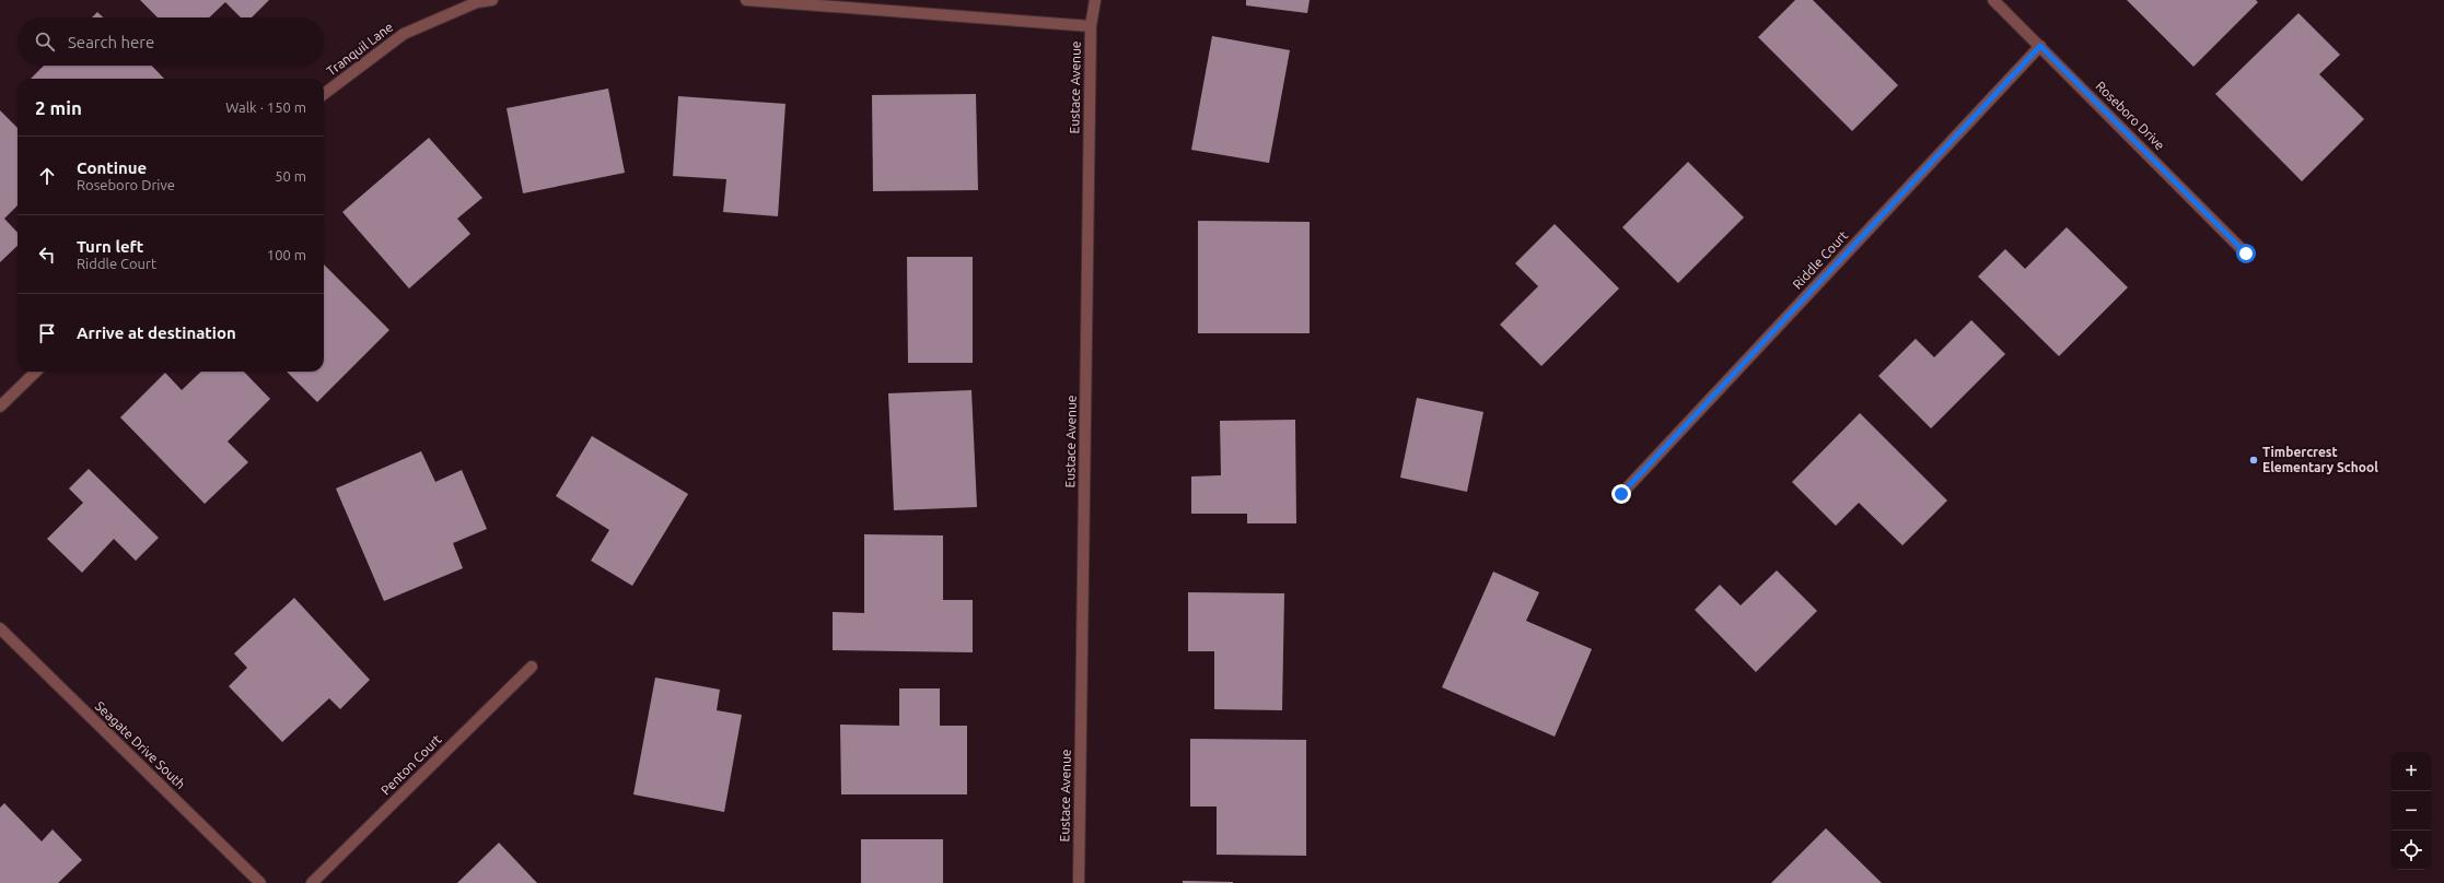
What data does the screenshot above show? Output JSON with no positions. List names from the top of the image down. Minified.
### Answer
{"streets":{"street":["Tranquil Lane","Eustace Avenue","Roseboro Drive","Riddle Court","Seagate Drive South","Penton Court"]},"crossings":[["Roseboro Drive","Riddle Court"]],"places":["Timbercrest Elementary School"],"page":{"search":"Search here","heading":["2 min","Walk · 150 m"],"list":[["Continue","Roseboro Drive","50 m"],["Turn left","Riddle Court","100 m"],"Arrive at destination"],"map_buttons":["+","−"]}}
